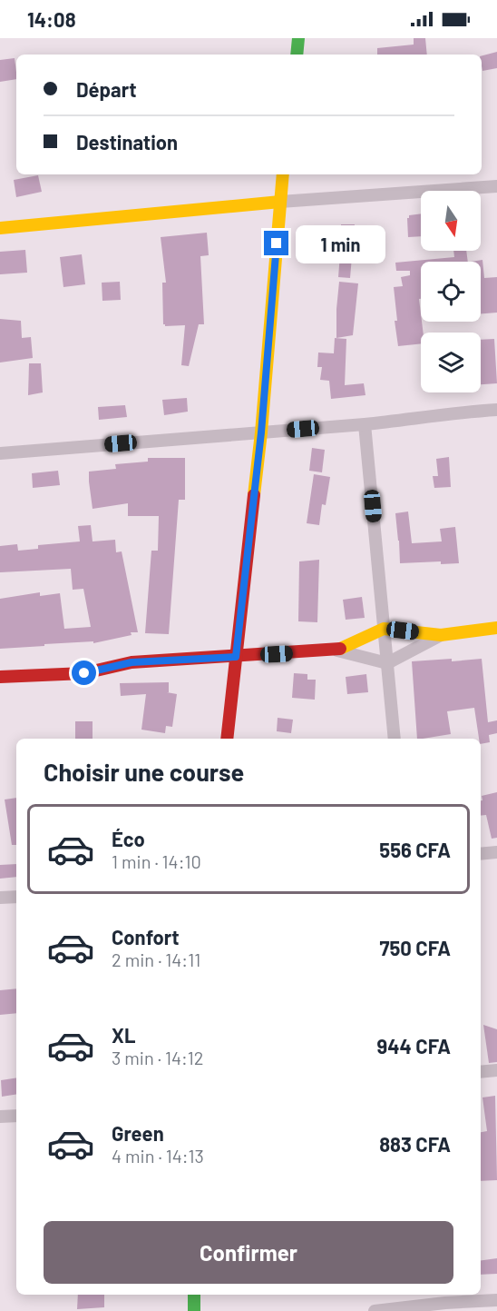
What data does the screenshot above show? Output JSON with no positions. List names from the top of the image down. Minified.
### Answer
{"north":"bottom","page":{"status":"14:08","banner":["Départ","Destination"],"bubble":"1 min","heading":"Choisir une course","list":[{"name":"Éco","note":"1 min · 14:10","value":"556 CFA"},{"name":"Confort","note":"2 min · 14:11","value":"750 CFA"},{"name":"XL","note":"3 min · 14:12","value":"944 CFA"},{"name":"Green","note":"4 min · 14:13","value":"883 CFA"}],"buttons":"Confirmer"}}
